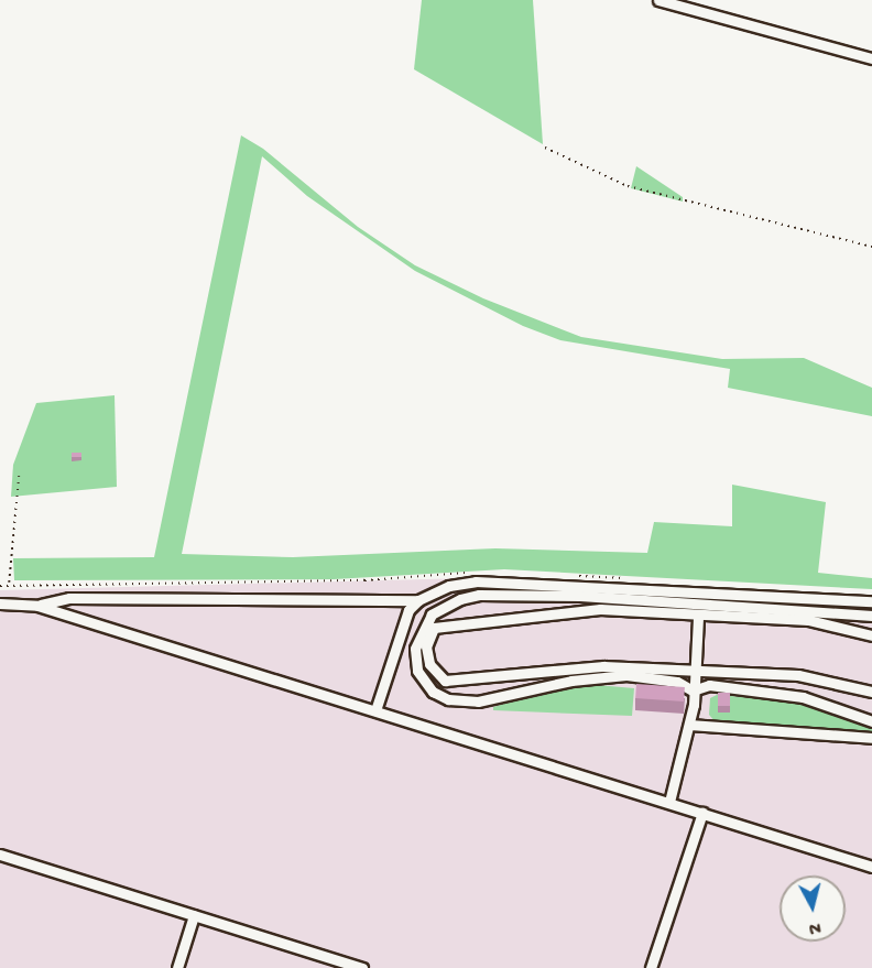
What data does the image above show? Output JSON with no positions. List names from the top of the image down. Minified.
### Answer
{"north":"bottom"}
